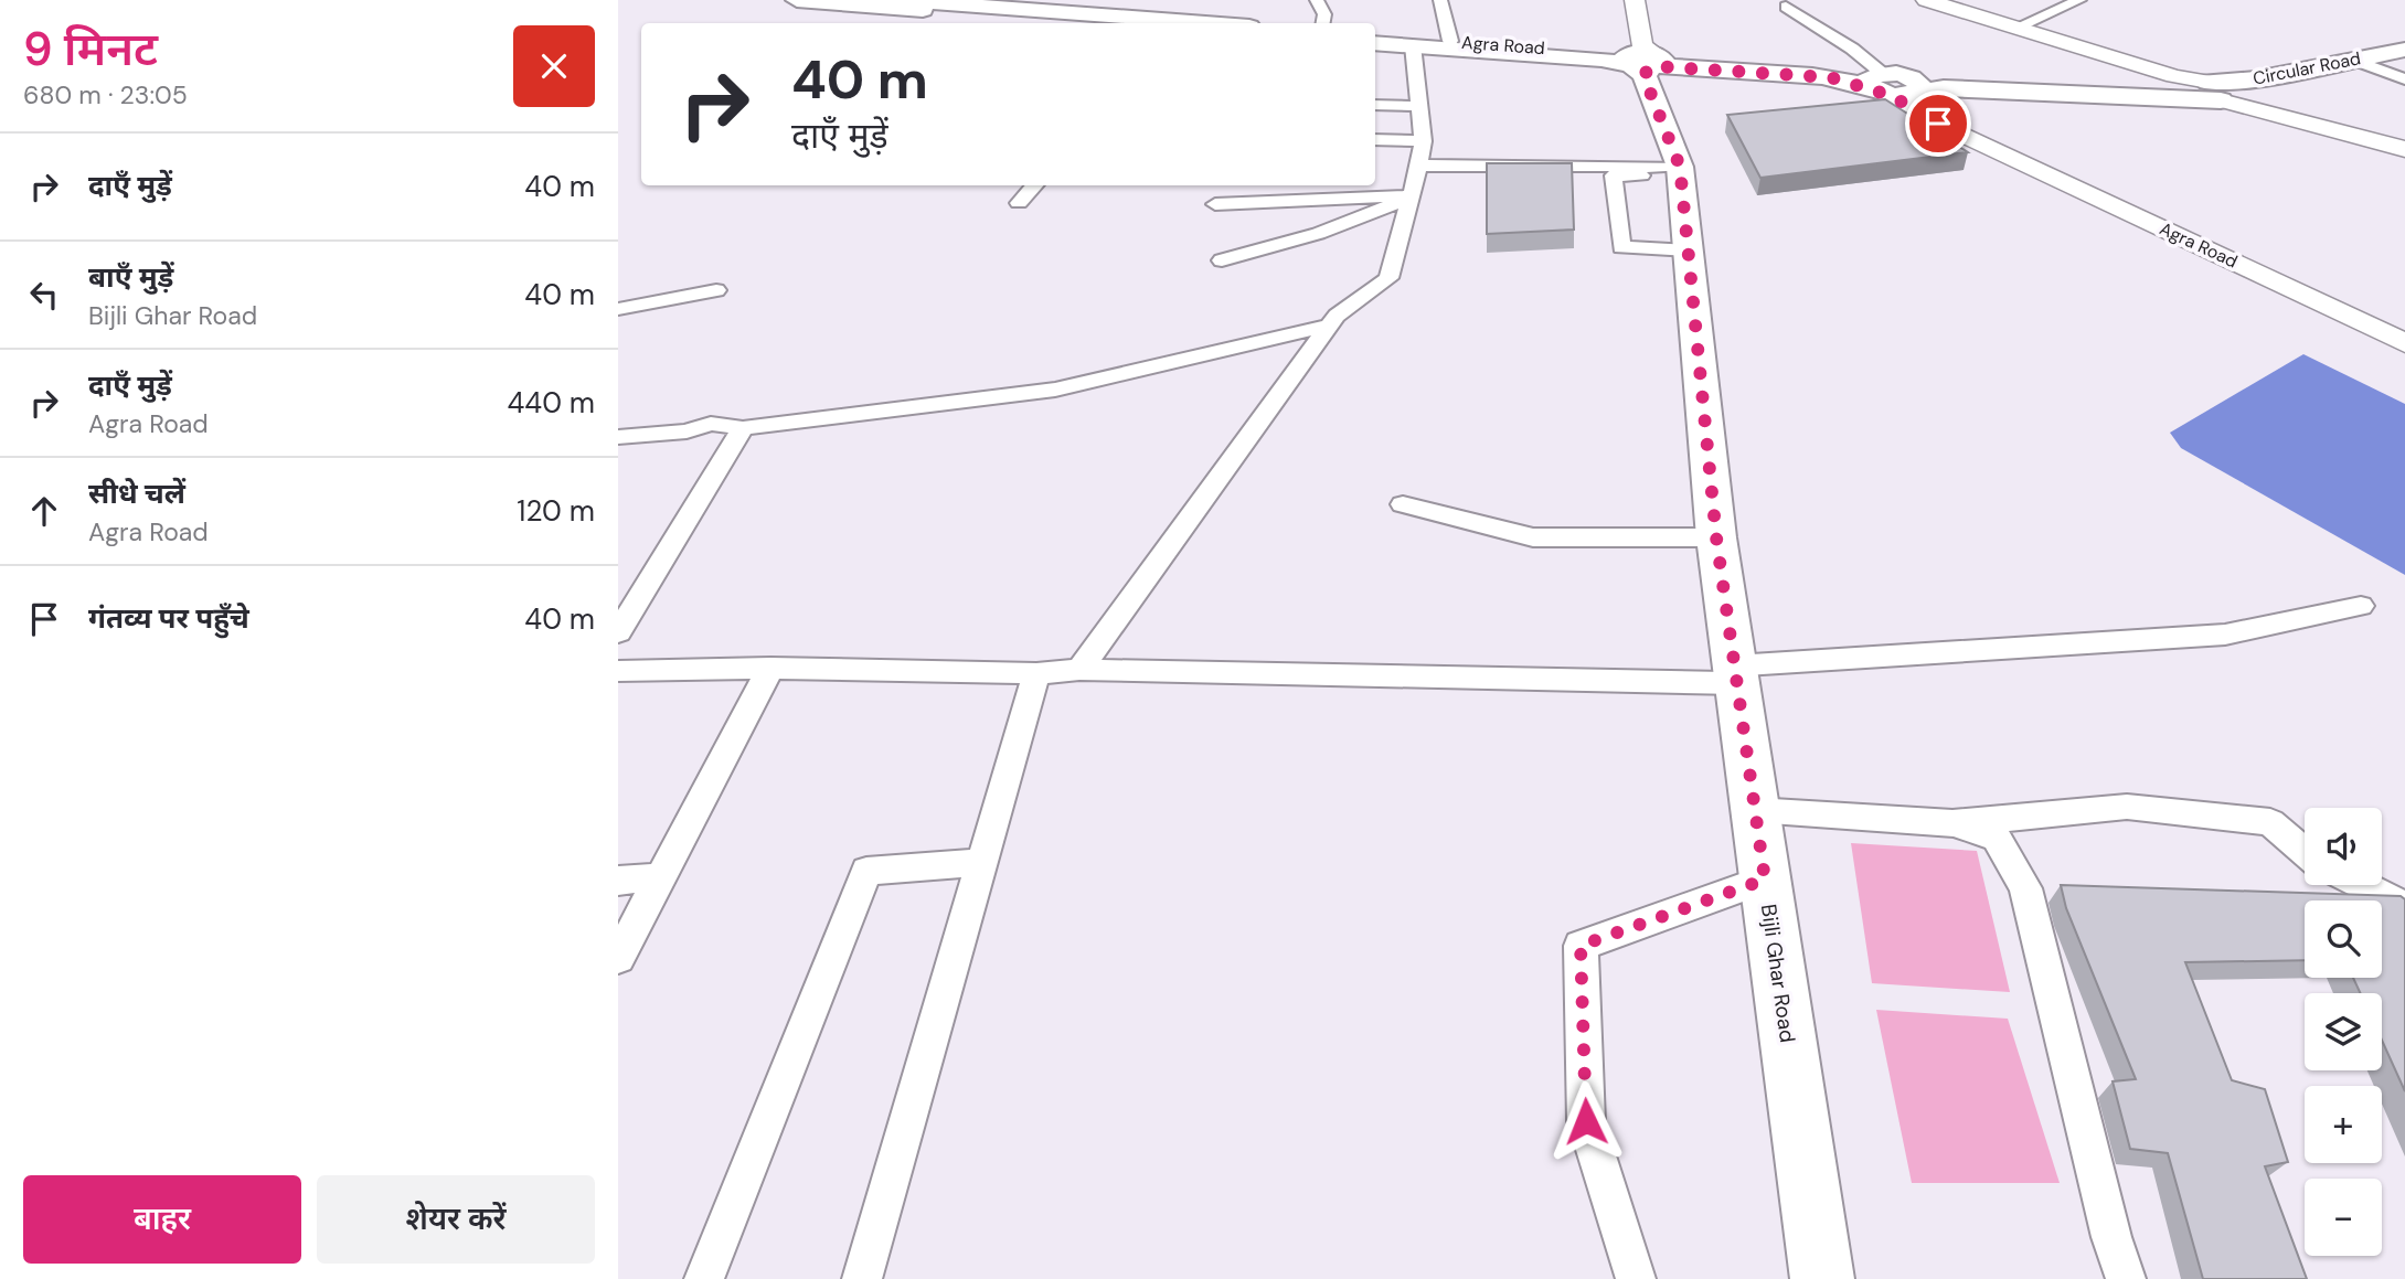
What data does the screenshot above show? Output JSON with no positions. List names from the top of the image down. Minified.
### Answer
{"streets":{"main road":["Agra Road","Circular Road","Bijli Ghar Road"]},"crossings":[["Agra Road","Bijli Ghar Road"]],"page":{"heading":["9 मिनट","680 m · 23:05"],"turn":["40 m","दाएँ मुड़ें"],"list":[{"name":"दाएँ मुड़ें","value":"40 m"},{"name":"बाएँ मुड़ें","note":"Bijli Ghar Road","value":"40 m"},{"name":"दाएँ मुड़ें","note":"Agra Road","value":"440 m"},{"name":"सीधे चलें","note":"Agra Road","value":"120 m"},{"name":"गंतव्य पर पहुँचे","value":"40 m"}],"map_buttons":["+","−"],"buttons":["बाहर","शेयर करें"]}}
